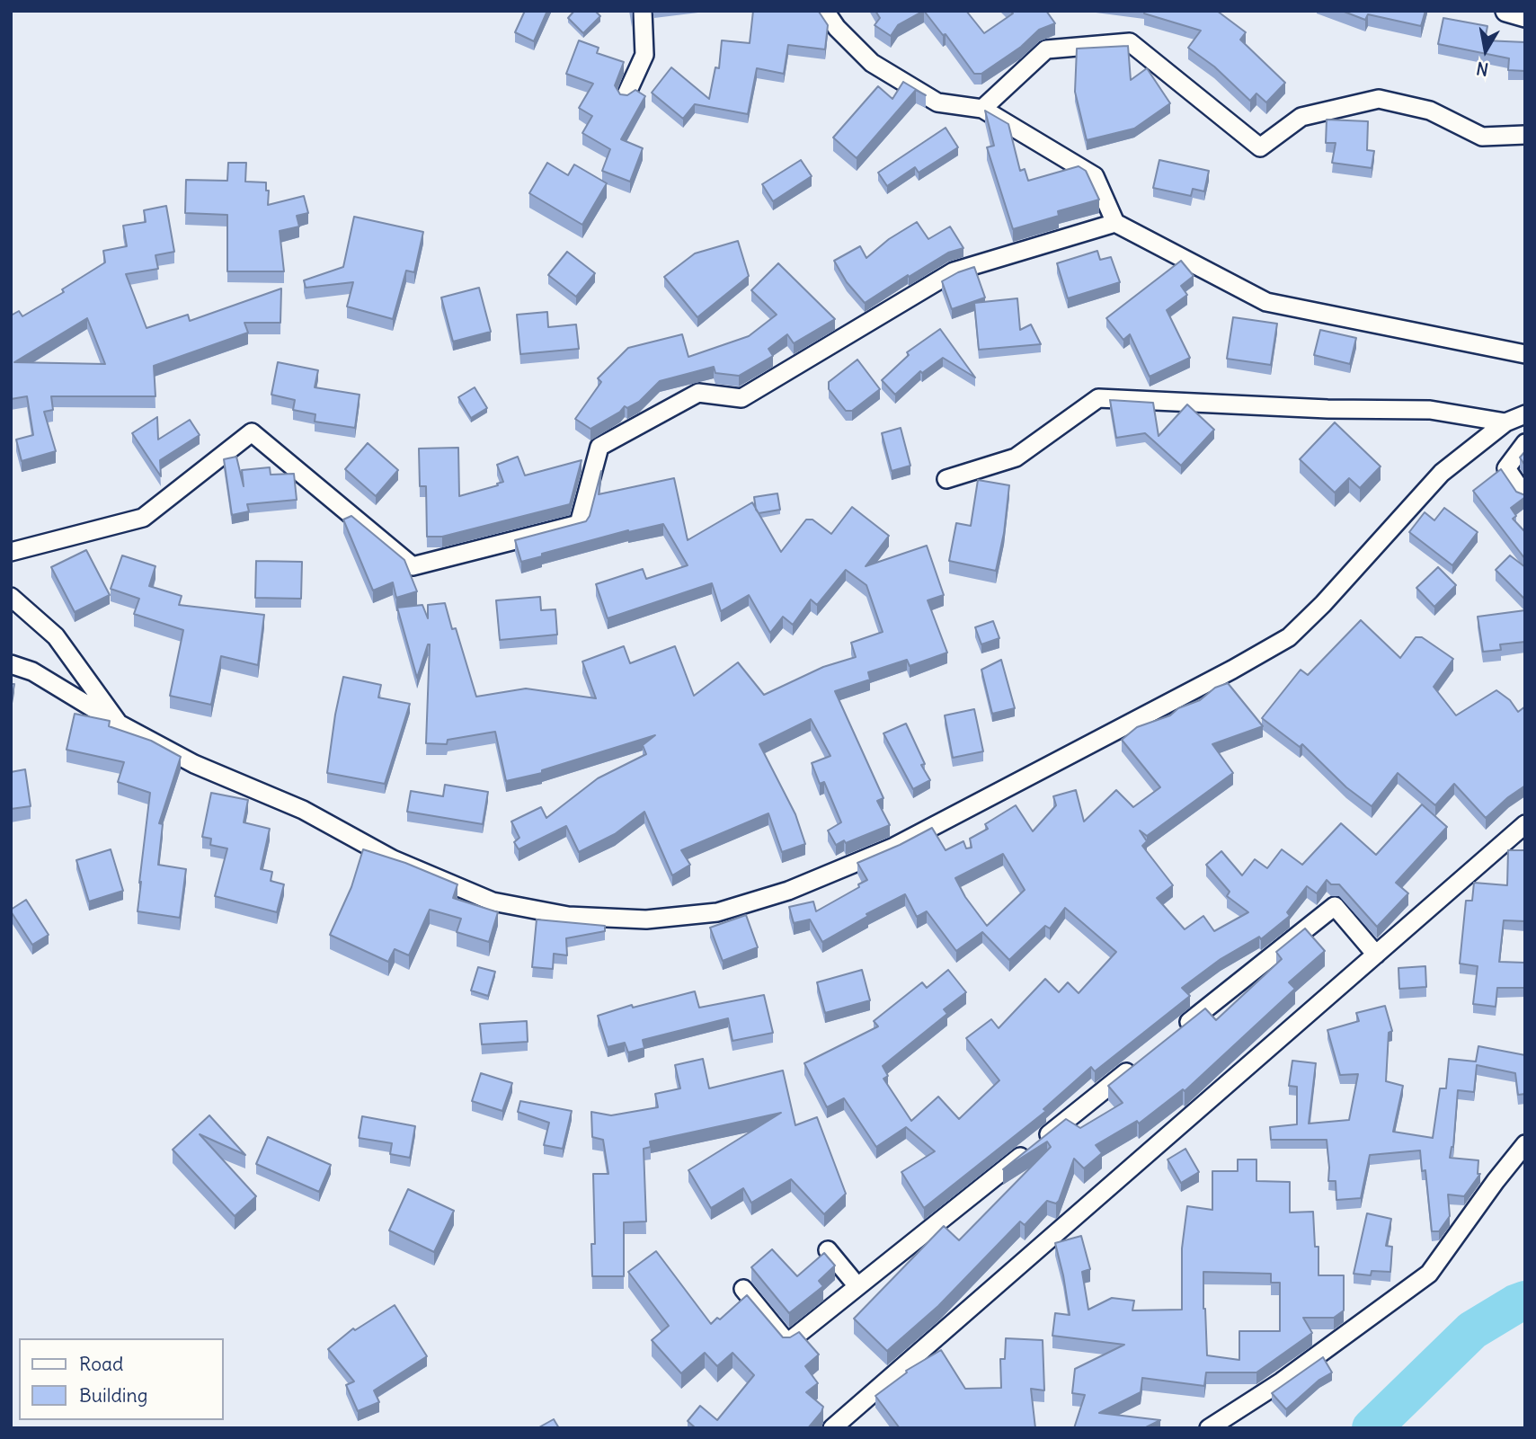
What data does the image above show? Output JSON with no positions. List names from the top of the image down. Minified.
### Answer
{"legend":["Road","Building"],"north":"bottom"}
